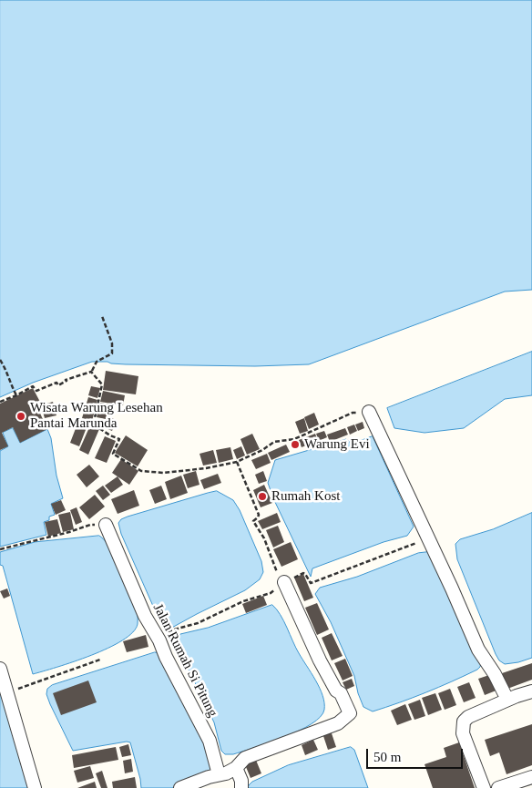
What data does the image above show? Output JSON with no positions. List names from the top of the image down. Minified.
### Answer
{"streets":{"street":["Jalan Rumah Si Pitung"]},"places":["Wisata Warung Lesehan Pantai Marunda","Warung Evi","Rumah Kost"],"scale_bar":"50 m"}
